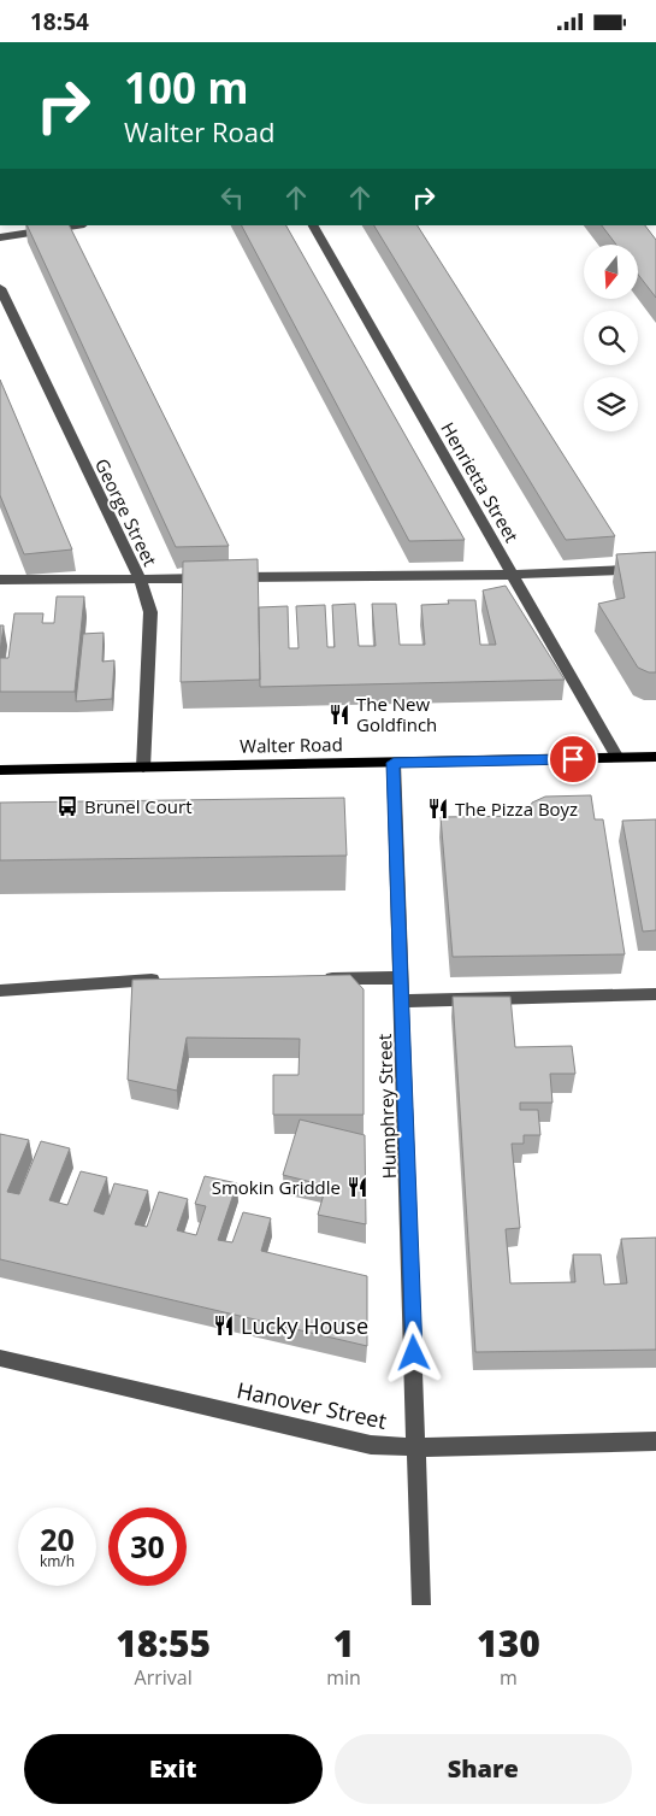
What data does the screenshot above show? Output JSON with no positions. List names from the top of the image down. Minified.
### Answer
{"streets":{"main road":["Walter Road"],"street":["Henrietta Street","George Street","Humphrey Street","Hanover Street"]},"crossings":[["Henrietta Street","Walter Road"],["George Street","Walter Road"],["Walter Road","Humphrey Street"],["Humphrey Street","Hanover Street"]],"places":{"restaurant":["The New Goldfinch","The Pizza Boyz","Smokin Griddle","Lucky House"],"bus stop":["Brunel Court"]},"north":"bottom","page":{"status":"18:54","turn":["100 m","Walter Road"],"speed":"20 km/h","limit":"30","eta":["18:55","Arrival","1","min","130","m"],"buttons":["Exit","Share"]}}
